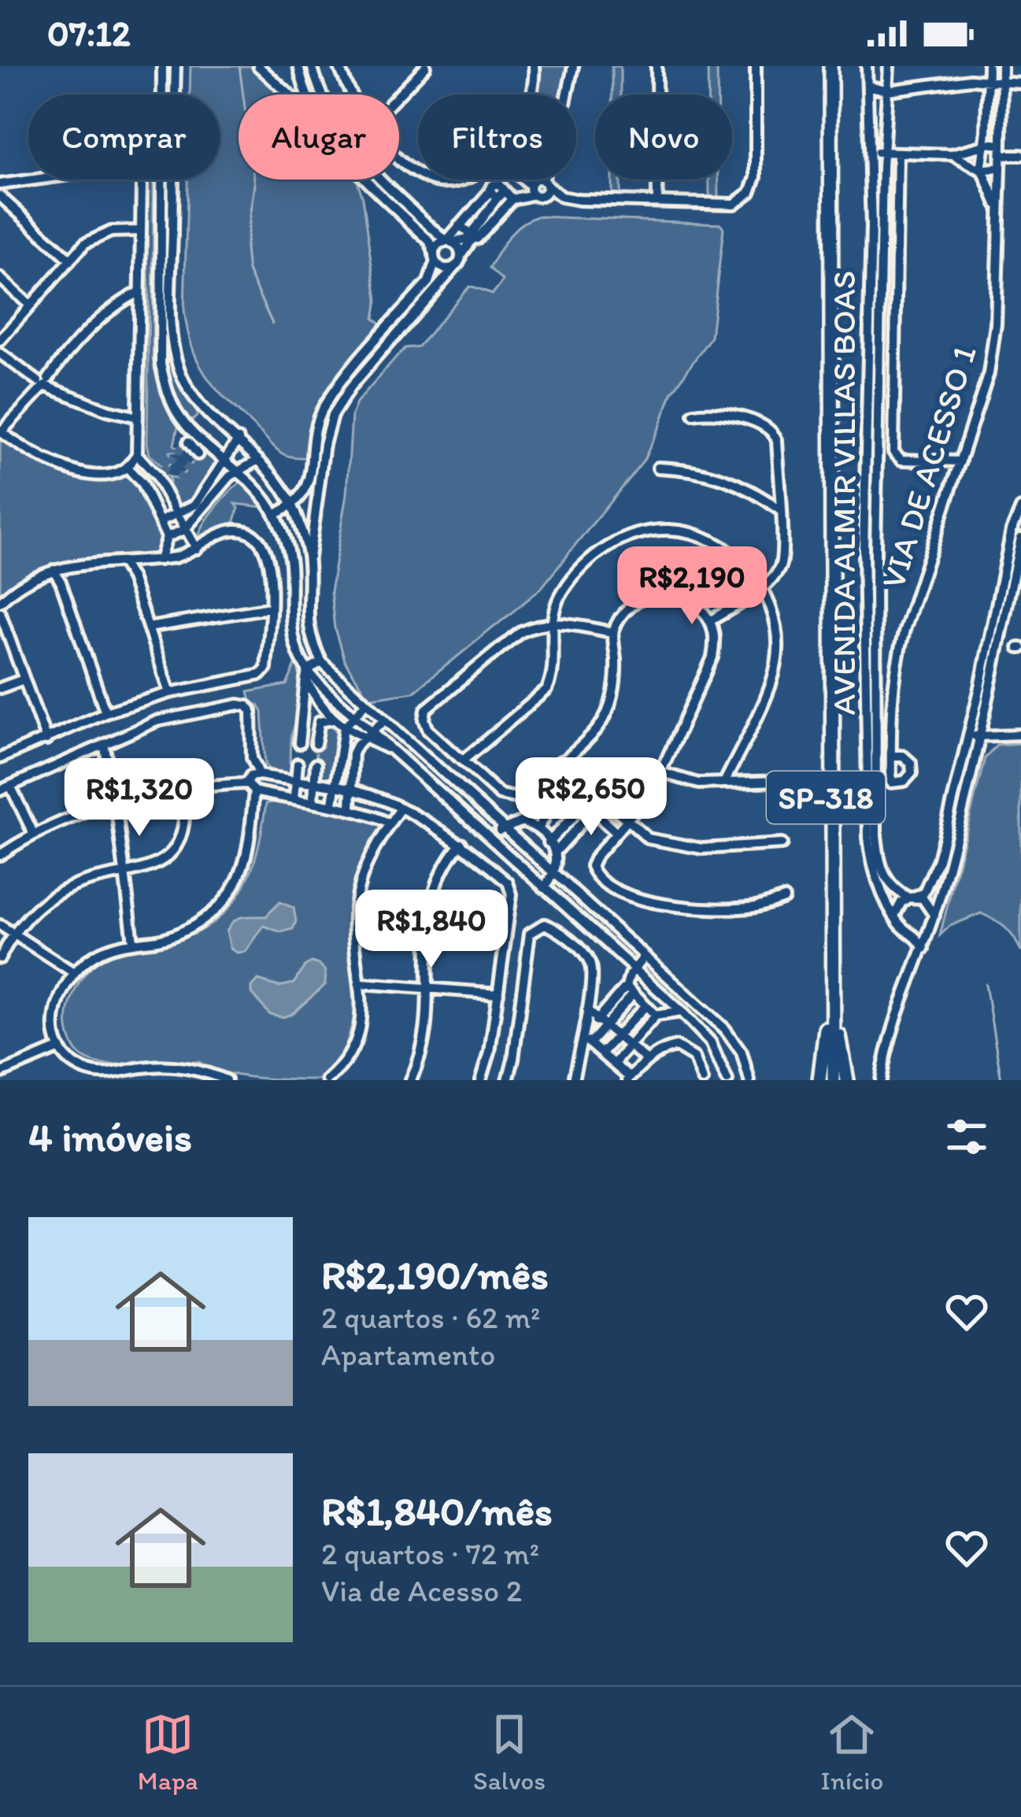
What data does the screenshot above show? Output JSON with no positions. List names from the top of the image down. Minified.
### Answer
{"streets":{"highway":["SP-318"],"street":["VIA DE ACESSO 1","AVENIDA ALMIR VILLAS BOAS"]},"page":{"status":"07:12","chip":["Comprar","Alugar","Filtros","Novo"],"price":["R$2,190","R$2,650","R$1,320","R$1,840"],"heading":"4 imóveis","list":[{"name":"R$2,190/mês","note":"2 quartos · 62 m² · Apartamento"},{"name":"R$1,840/mês","note":"2 quartos · 72 m² · Via de Acesso 2"}],"tabs":["Mapa","Salvos","Início"]}}
